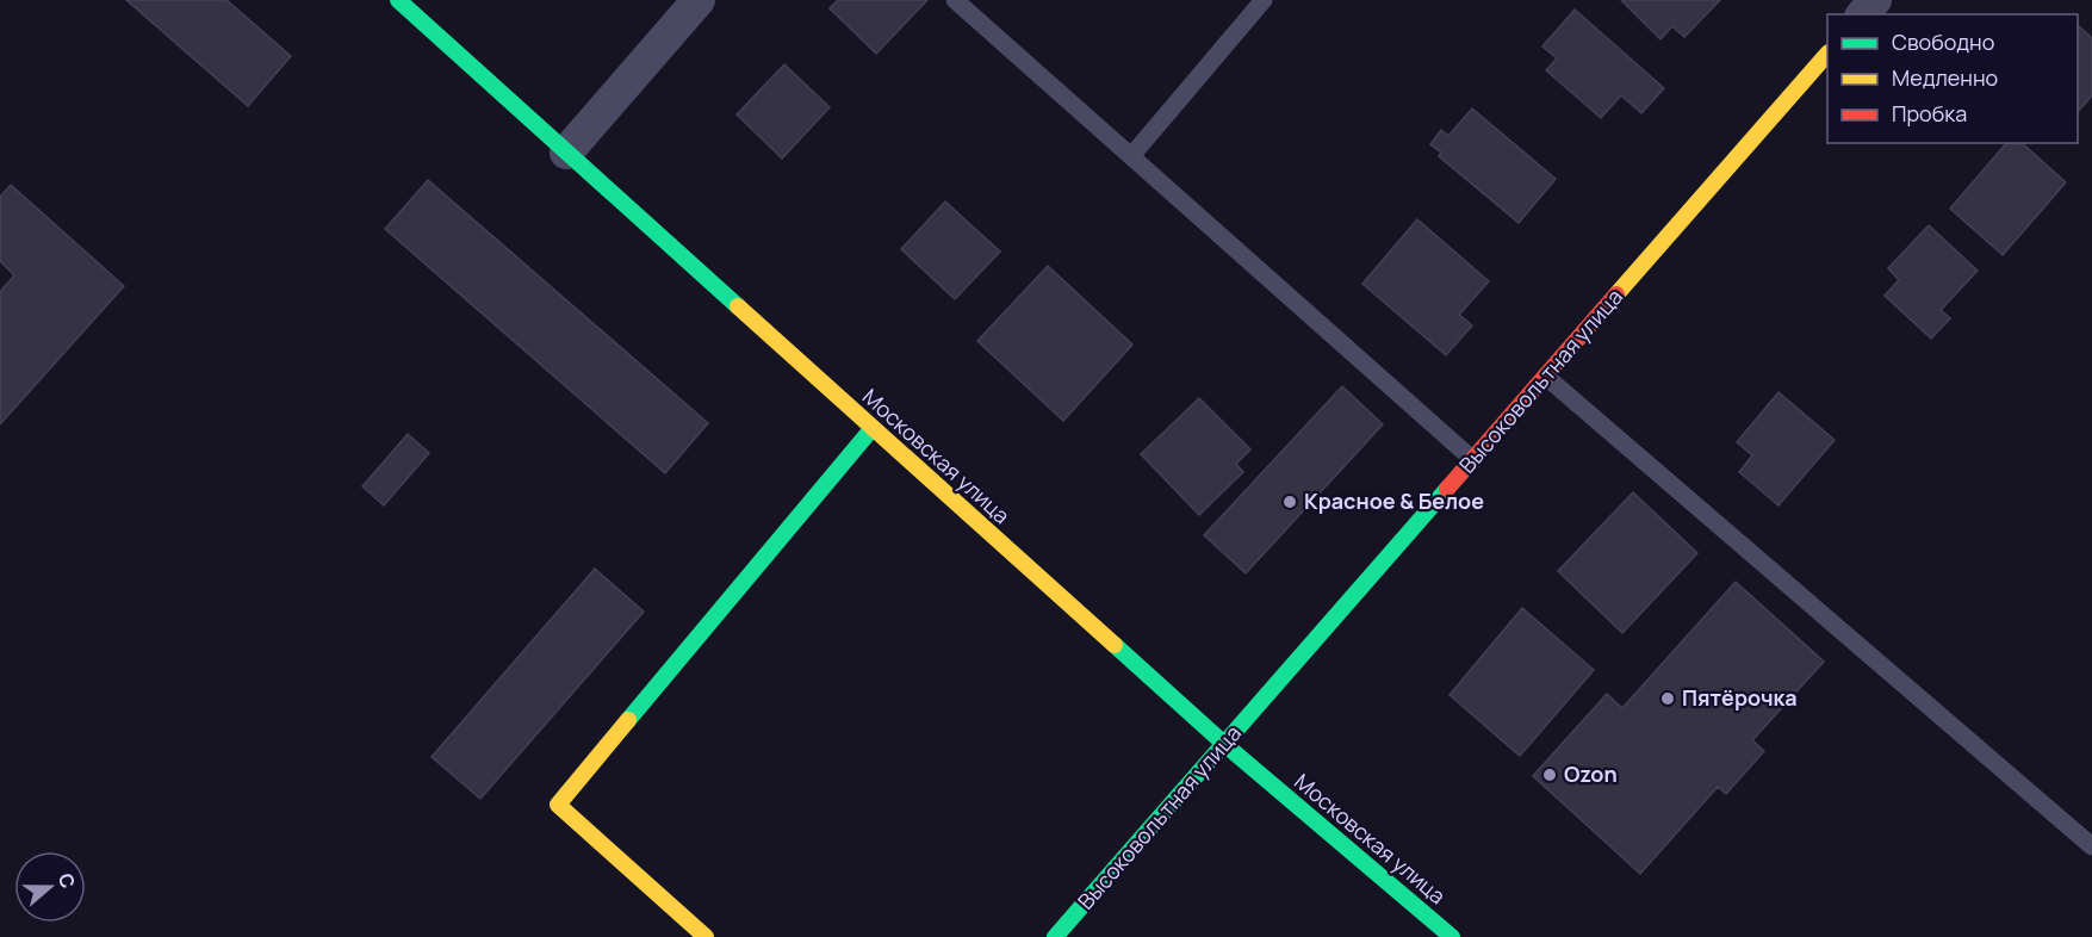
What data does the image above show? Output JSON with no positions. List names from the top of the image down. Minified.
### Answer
{"streets":{"street":["Высоковольтная улица","Московская улица"]},"crossings":[["Высоковольтная улица","Московская улица"]],"places":["Красное & Белое","Пятёрочка","Ozon"],"legend":["Свободно","Медленно","Пробка"],"north":"right"}
